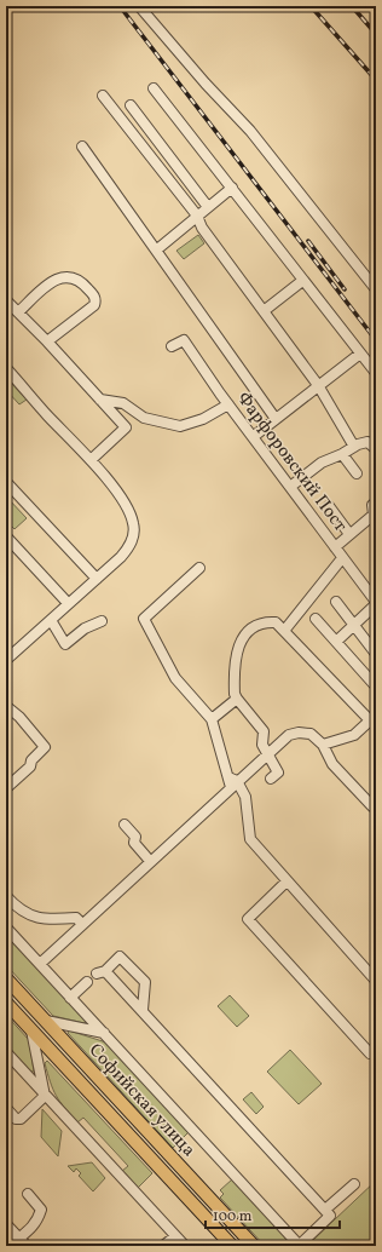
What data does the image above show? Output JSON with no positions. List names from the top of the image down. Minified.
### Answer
{"streets":{"main road":["Софийская улица"],"street":["Фарфоровский Пост"]},"scale_bar":"100 m"}
